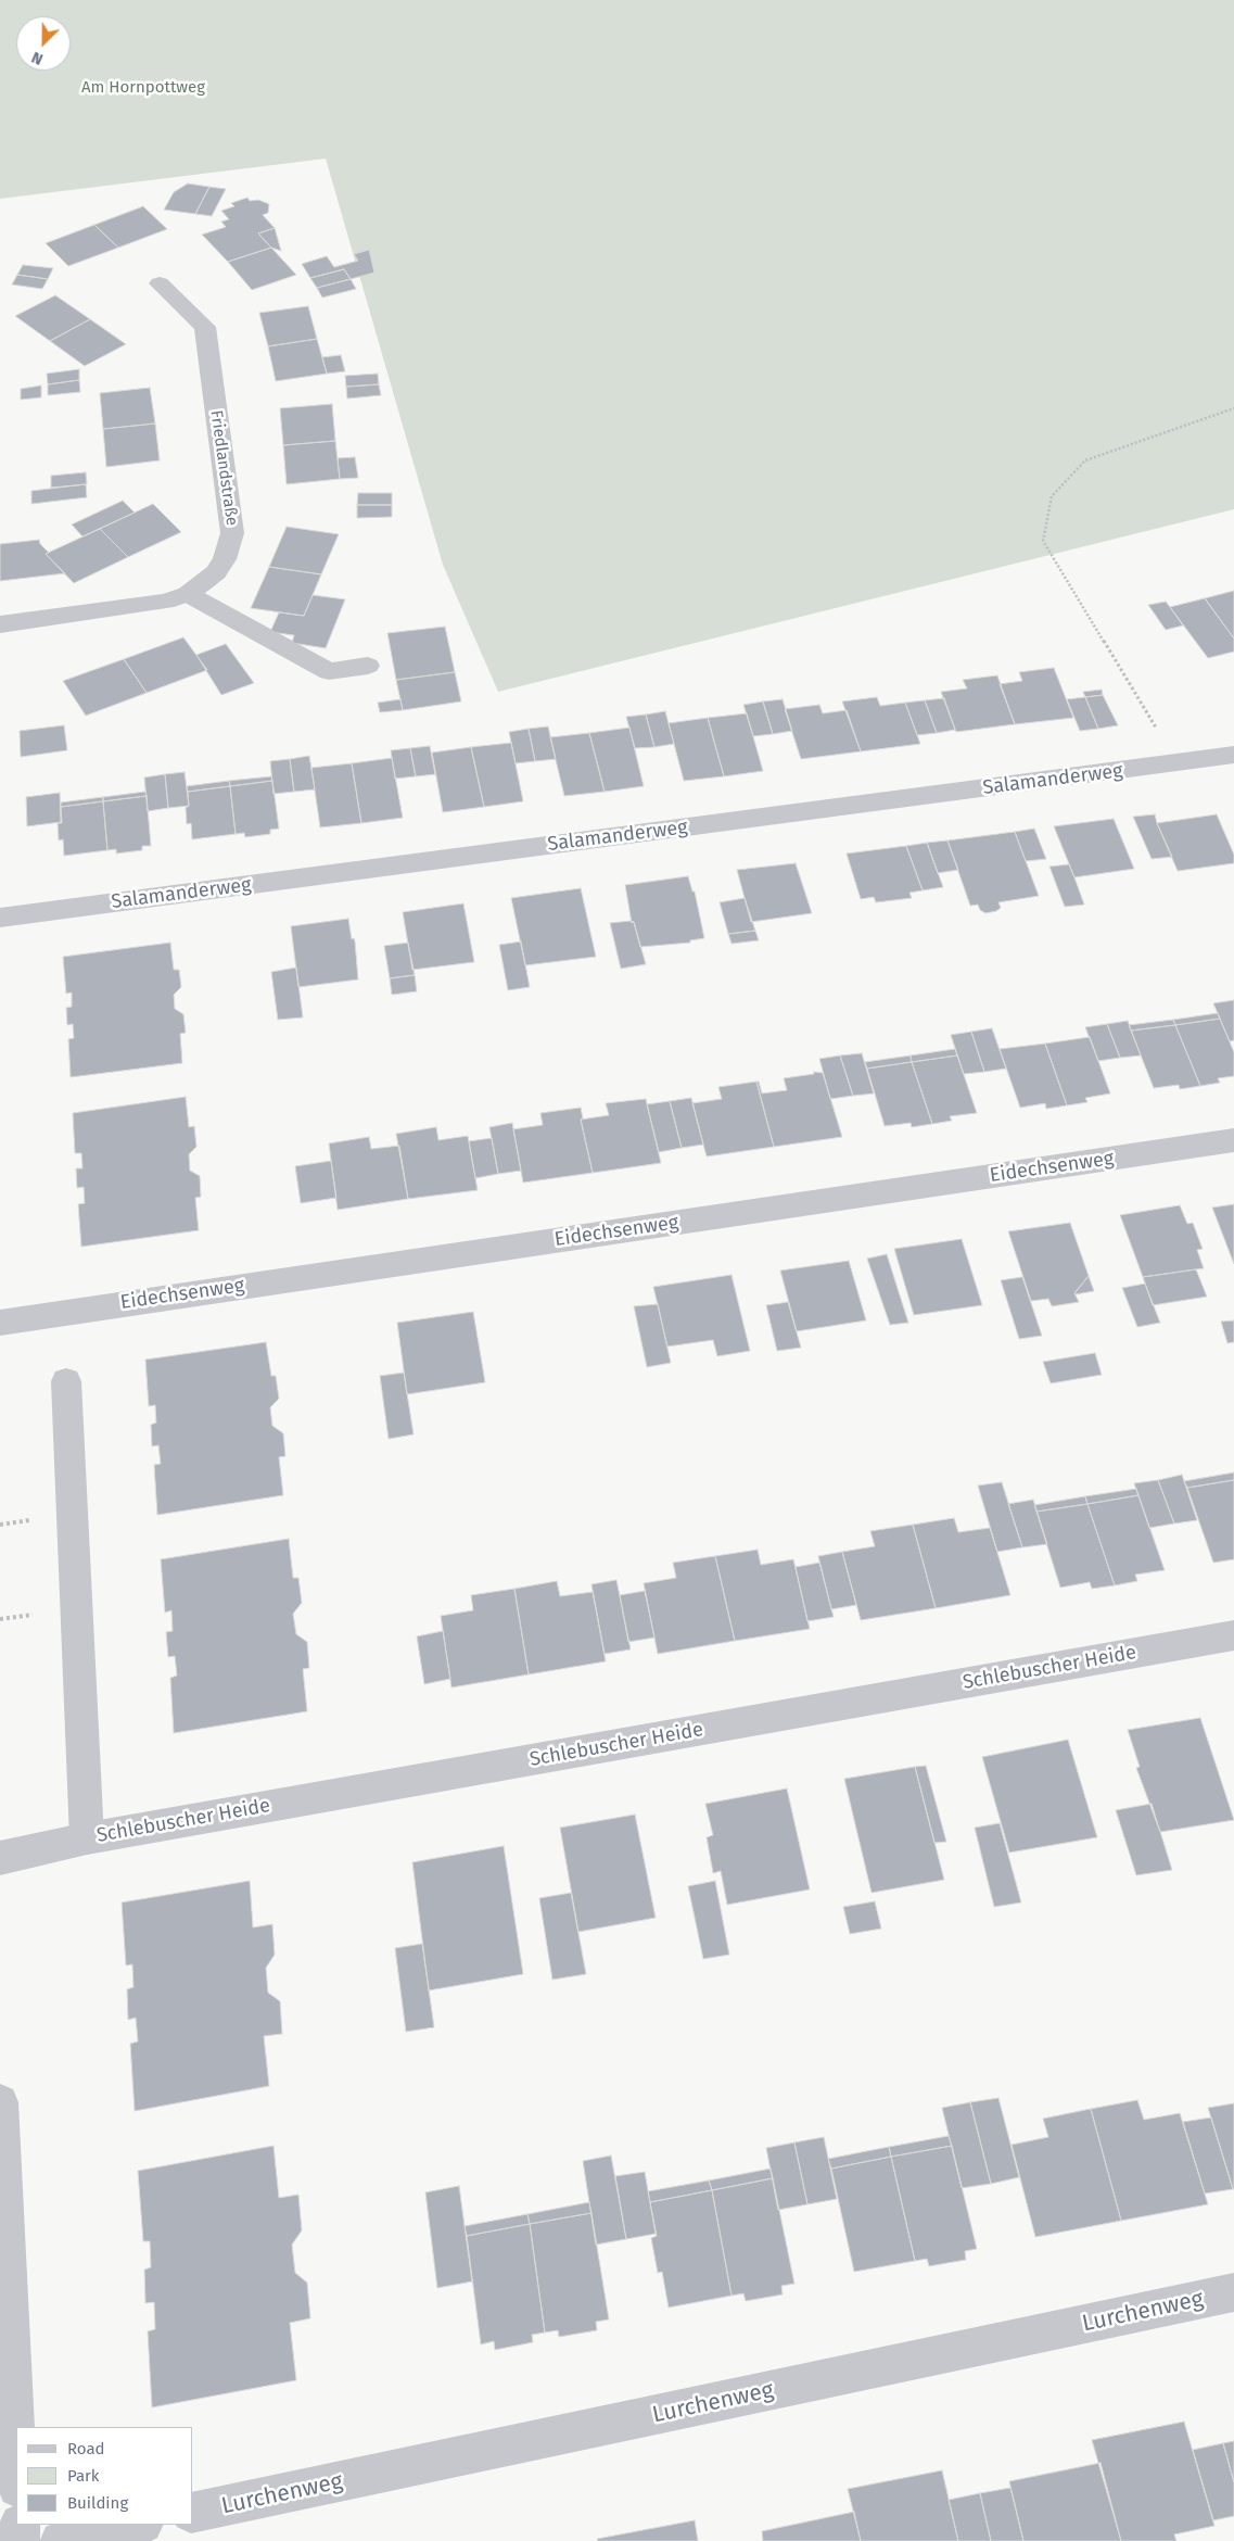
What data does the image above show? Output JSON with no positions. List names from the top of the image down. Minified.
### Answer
{"streets":{"street":["Friedlandstraße","Salamanderweg","Eidechsenweg","Schlebuscher Heide","Lurchenweg"]},"parks":["Am Hornpottweg"],"legend":["Road","Park","Building"],"north":"bottom left"}
